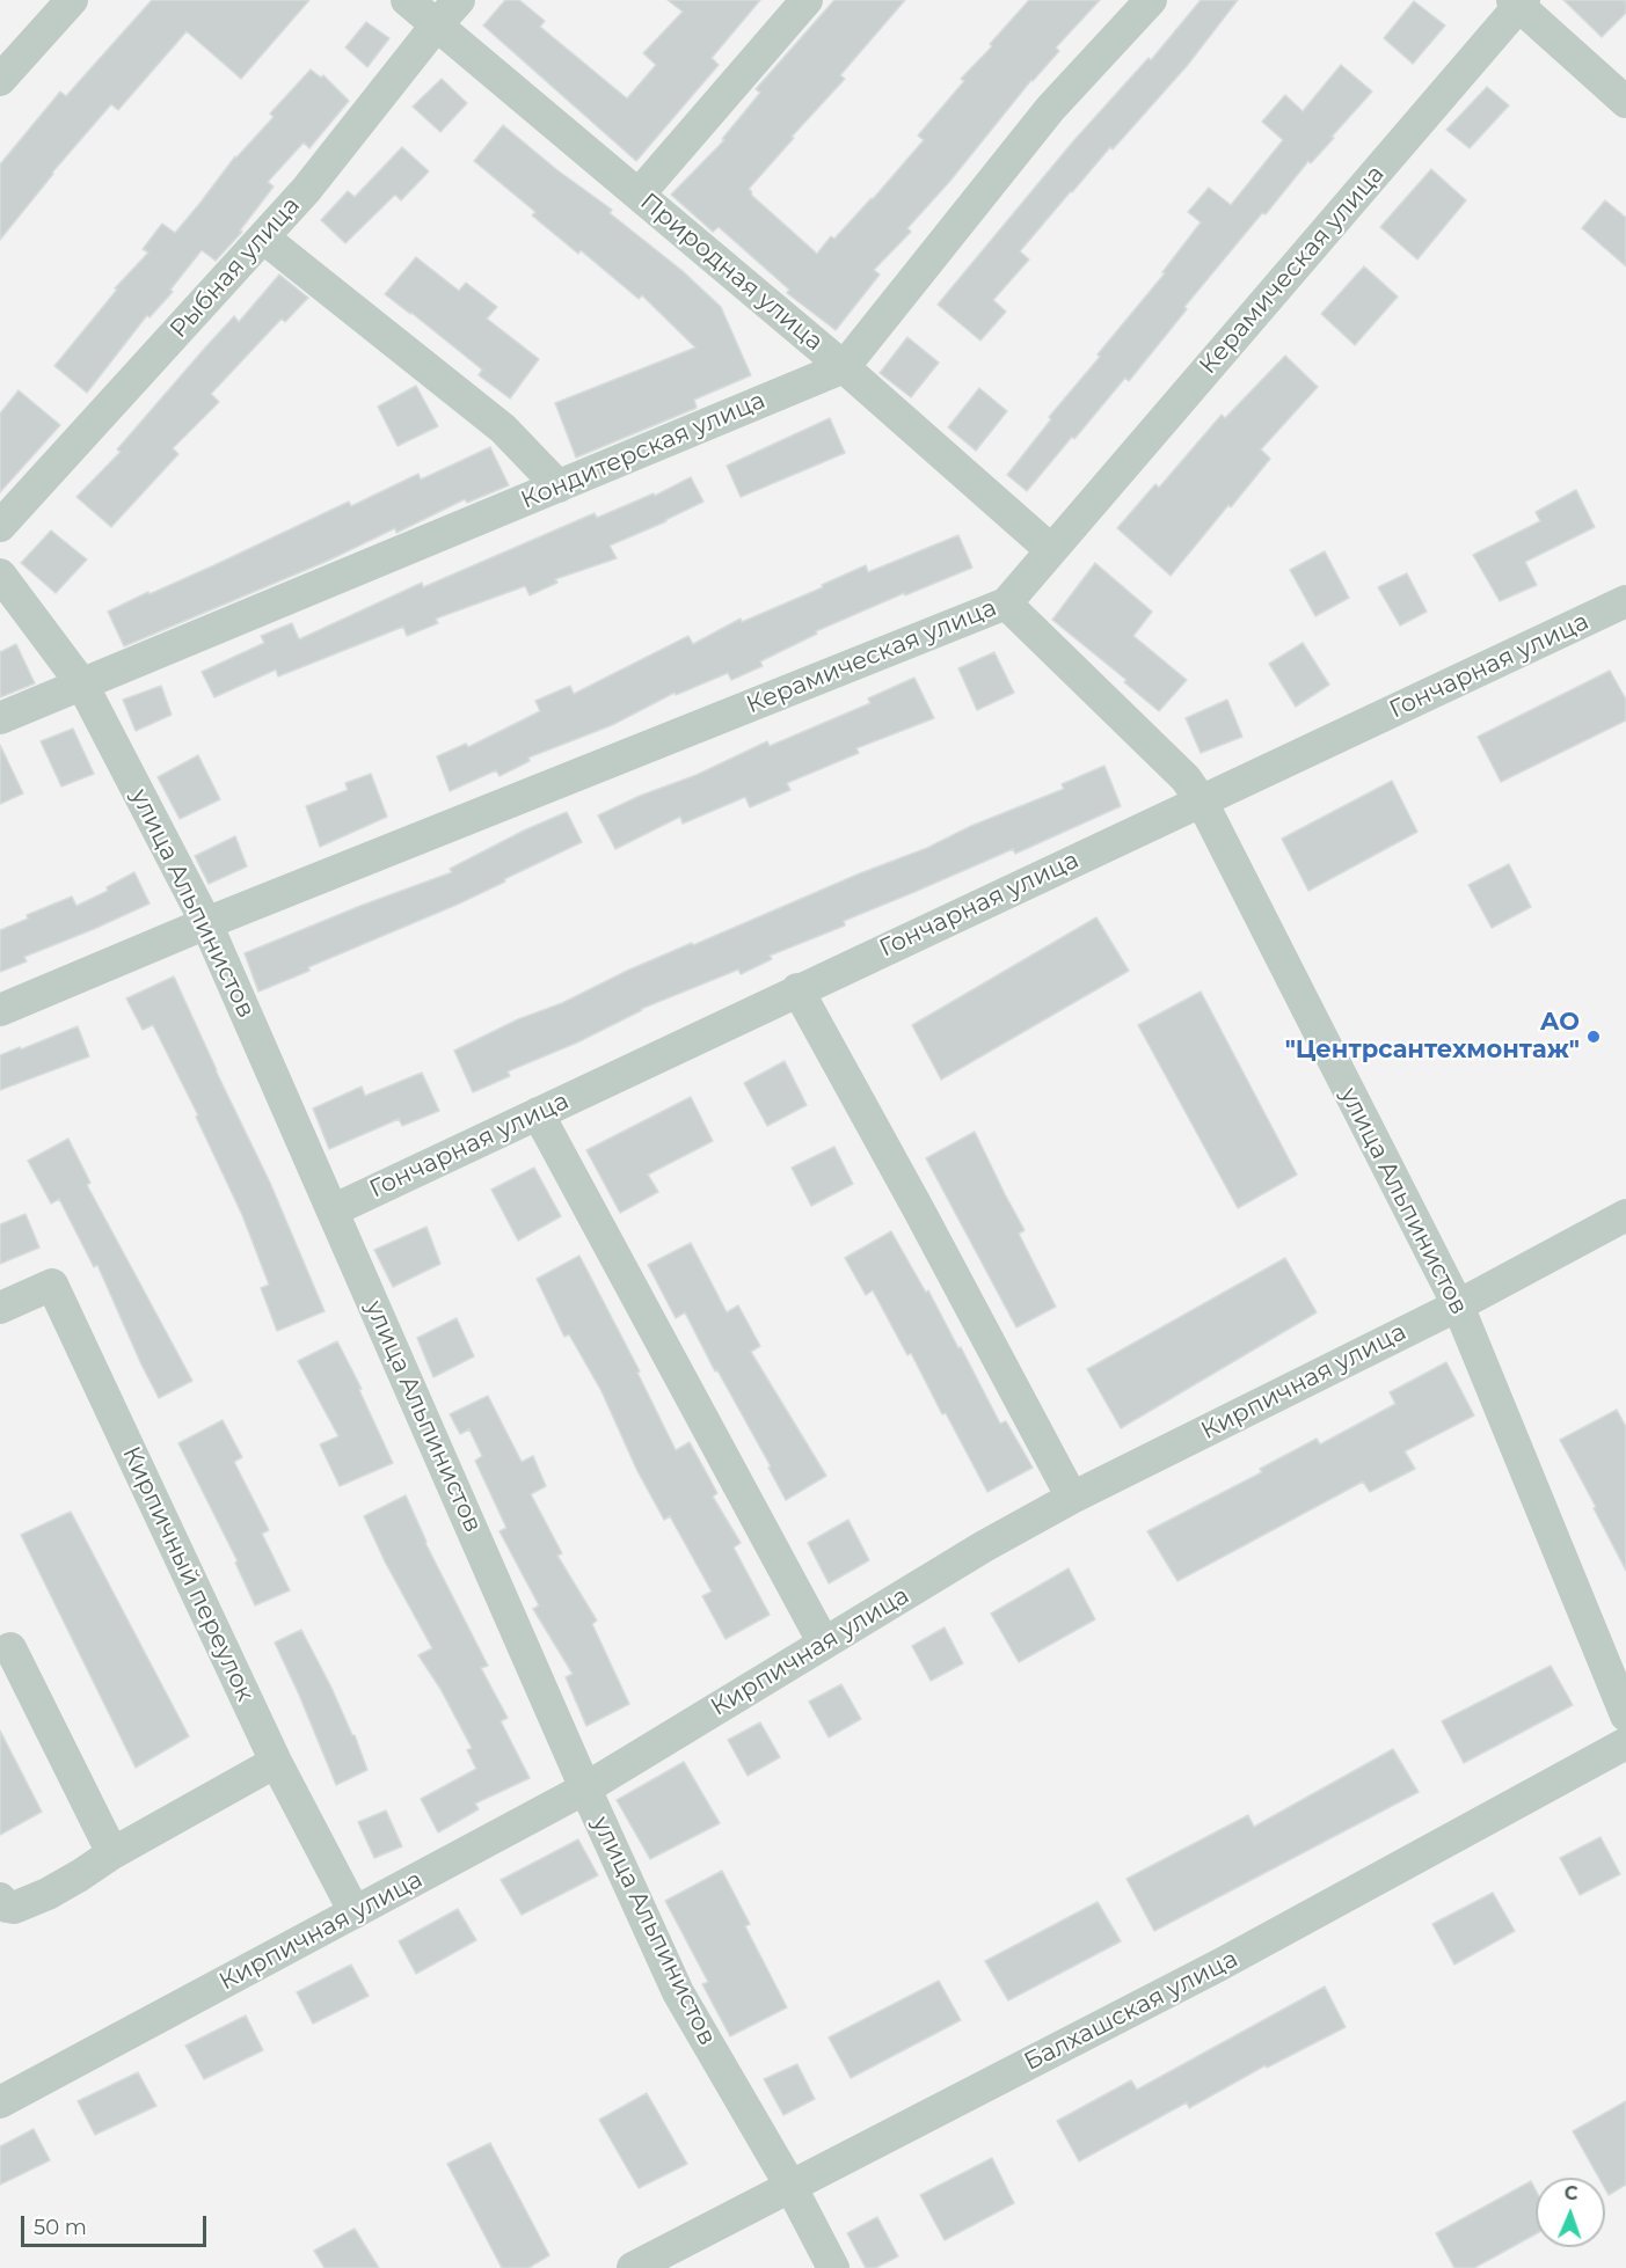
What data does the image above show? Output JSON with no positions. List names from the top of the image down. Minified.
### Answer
{"streets":{"street":["Рыбная улица","Керамическая улица","Природная улица","Кондитерская улица","Гончарная улица","улица Альпинистов","Кирпичная улица","Кирпичный переулок","Балхашская улица"]},"crossings":[["Рыбная улица","Природная улица"],["Керамическая улица","Природная улица"],["Керамическая улица","улица Альпинистов"],["Природная улица","Кондитерская улица"],["Кондитерская улица","улица Альпинистов"],["Гончарная улица","улица Альпинистов"],["улица Альпинистов","Кирпичная улица"],["улица Альпинистов","Балхашская улица"],["Кирпичная улица","Кирпичный переулок"]],"places":["АО \"Центрсантехмонтаж\""],"scale_bar":"50 m","north":"top"}
